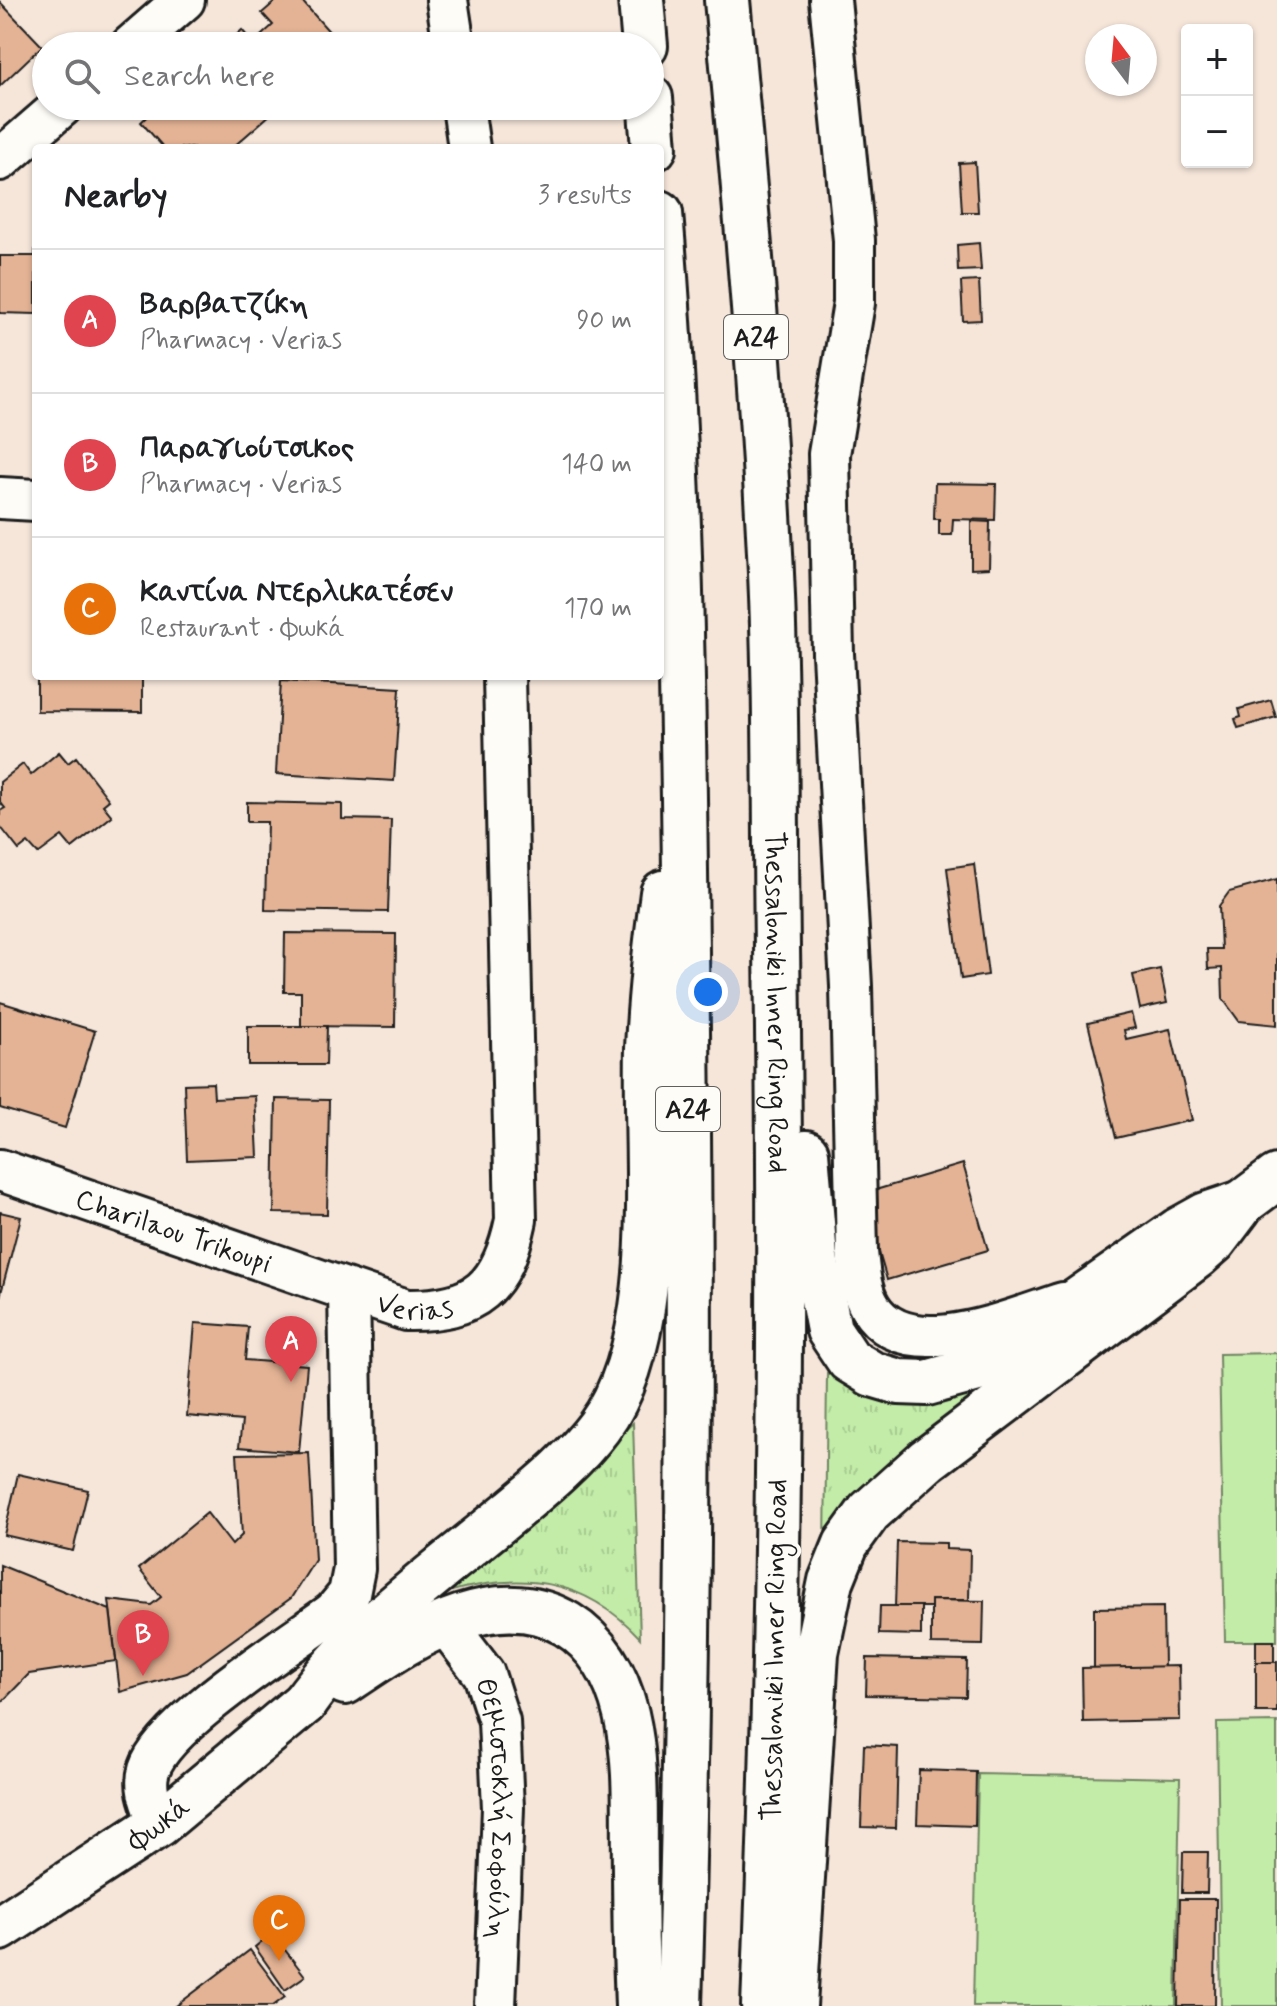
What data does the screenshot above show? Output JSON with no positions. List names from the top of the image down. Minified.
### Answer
{"streets":{"main road":["Α24","Thessaloniki Inner Ring Road","Φωκά"],"street":["Charilaou Trikoupi","Verias","Θεμιστοκλή Σοφούλη"]},"crossings":[["Charilaou Trikoupi","Verias"],["Verias","Φωκά"]],"north":"top","page":{"map_buttons":["+","−"],"search":"Search here","heading":["Nearby","3 results"],"list":[{"mark":"A","name":"Βαρβατζίκη","note":"Pharmacy · Verias","value":"90 m"},{"mark":"B","name":"Παραγιούτσικος","note":"Pharmacy · Verias","value":"140 m"},{"mark":"C","name":"Καντίνα Ντερλικατέσεν","note":"Restaurant · Φωκά","value":"170 m"}],"pins":["A","B","C"]}}
